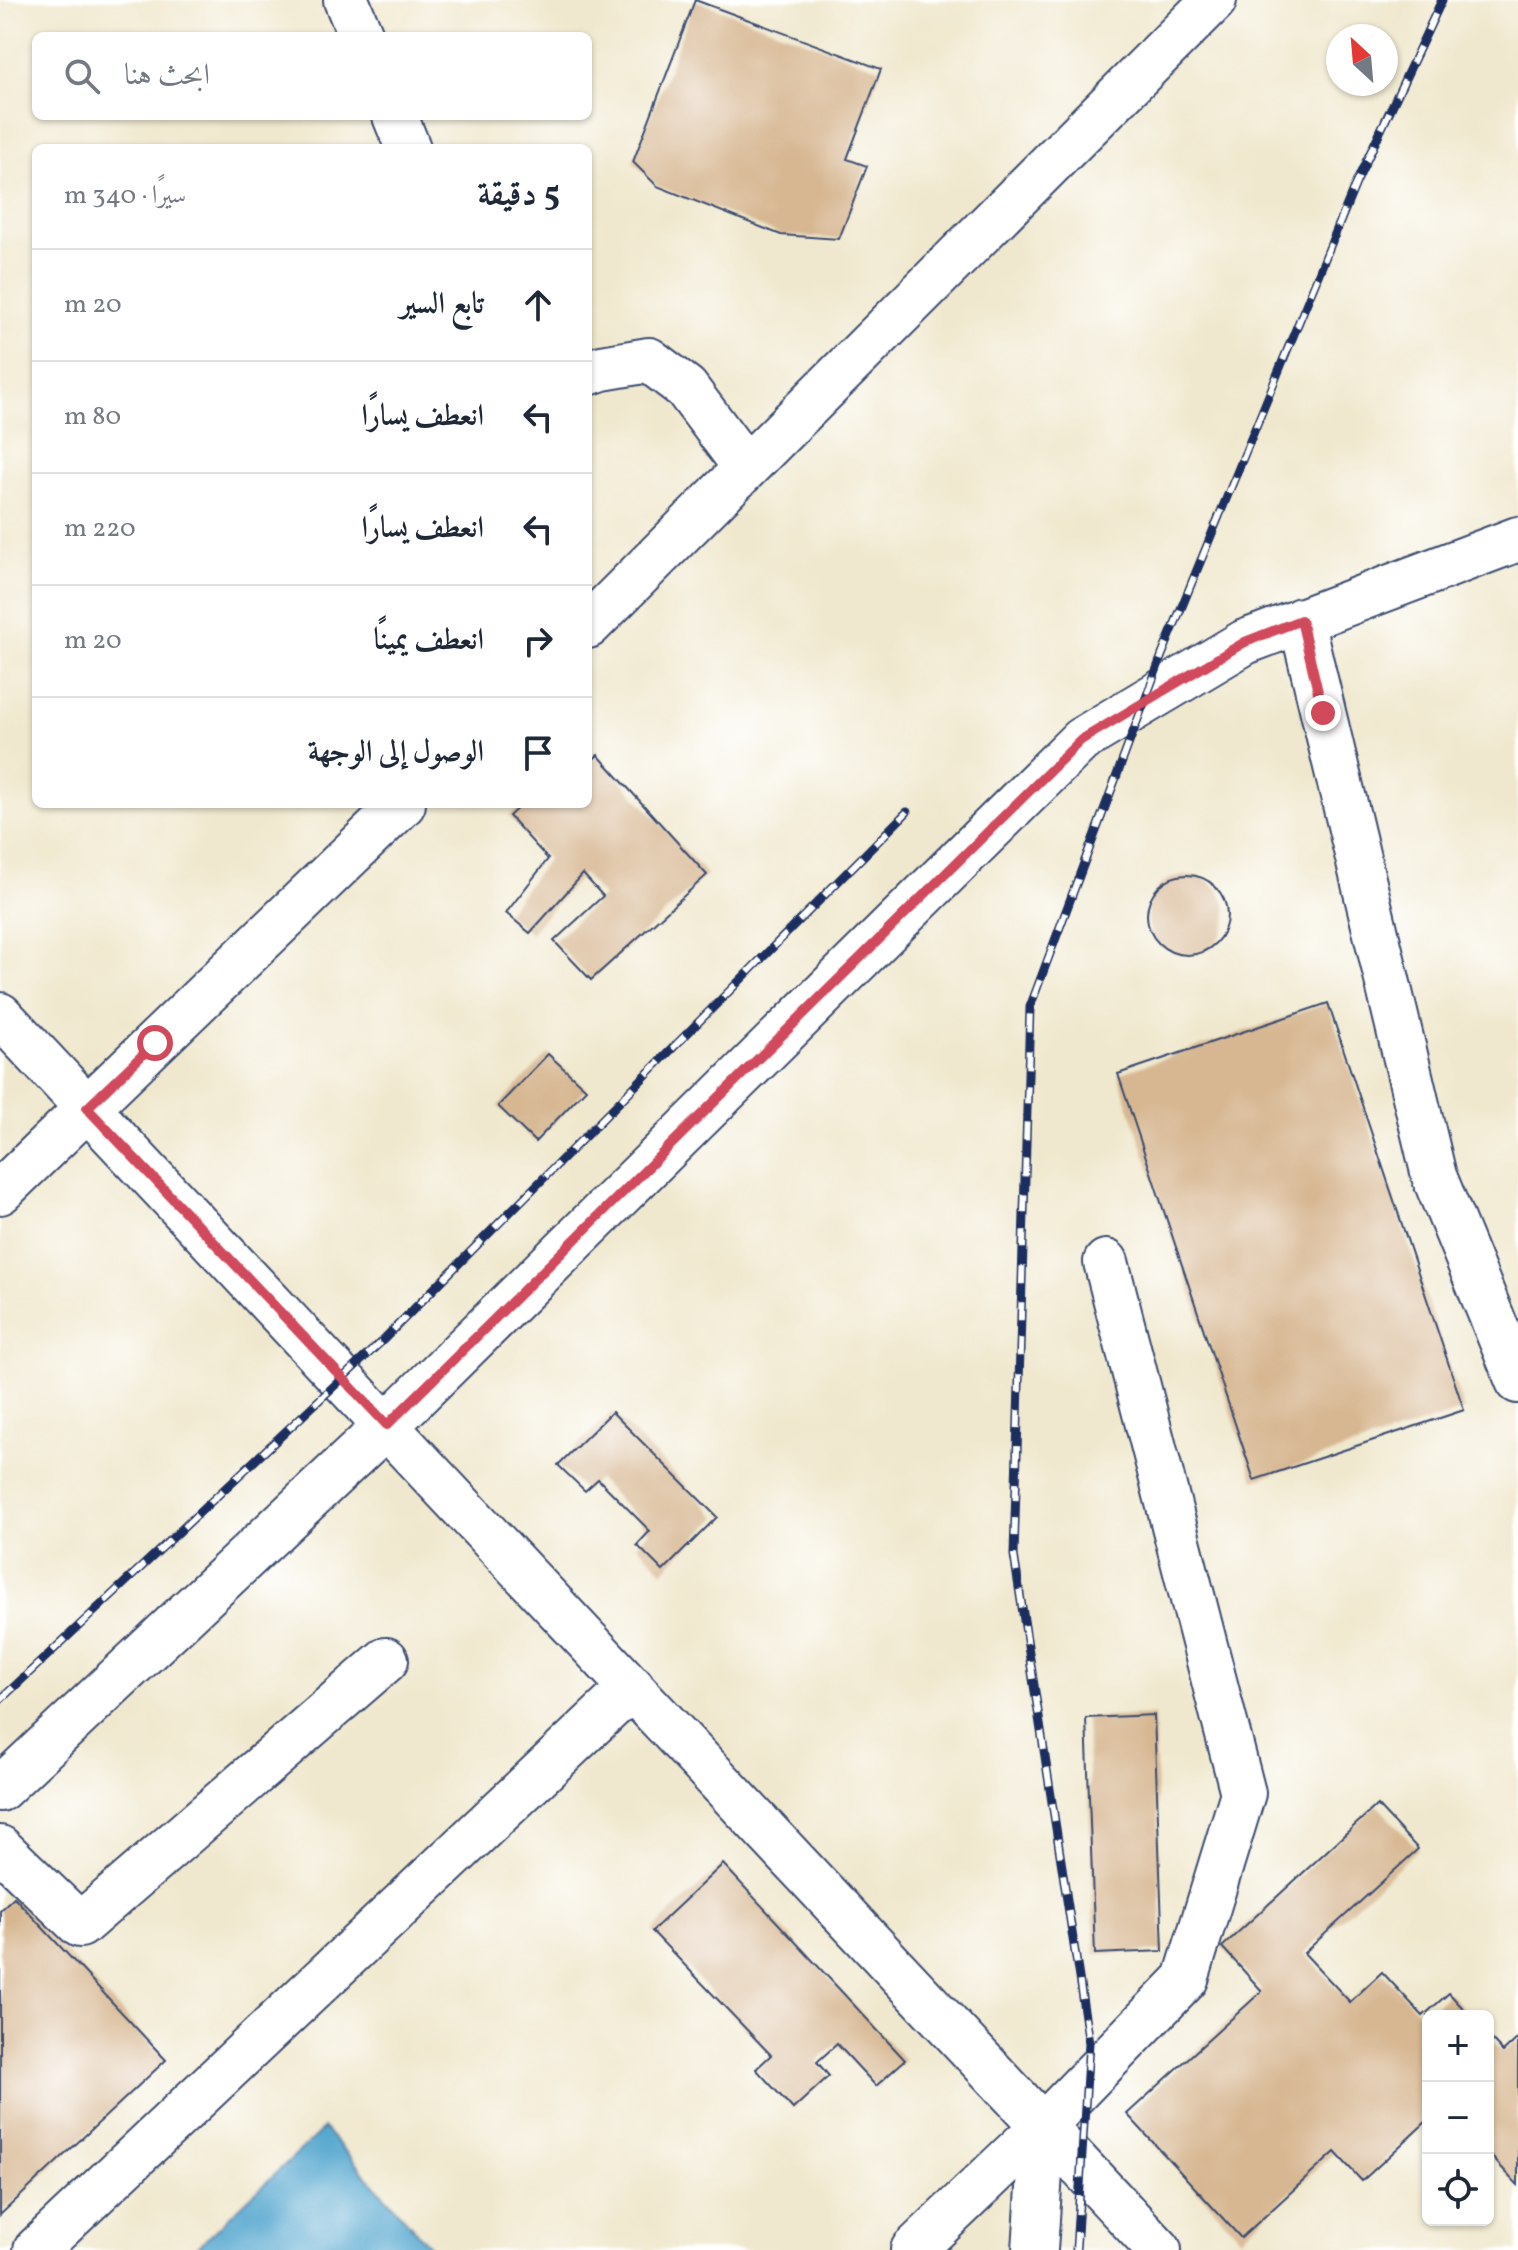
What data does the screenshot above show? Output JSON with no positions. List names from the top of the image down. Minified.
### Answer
{"north":"top left","page":{"search":"ابحث هنا","heading":["5 دقيقة","سيرًا · 340 m"],"list":[["تابع السير","20 m"],["انعطف يسارًا","80 m"],["انعطف يسارًا","220 m"],["انعطف يمينًا","20 m"],"الوصول إلى الوجهة"],"map_buttons":["+","−"]}}
